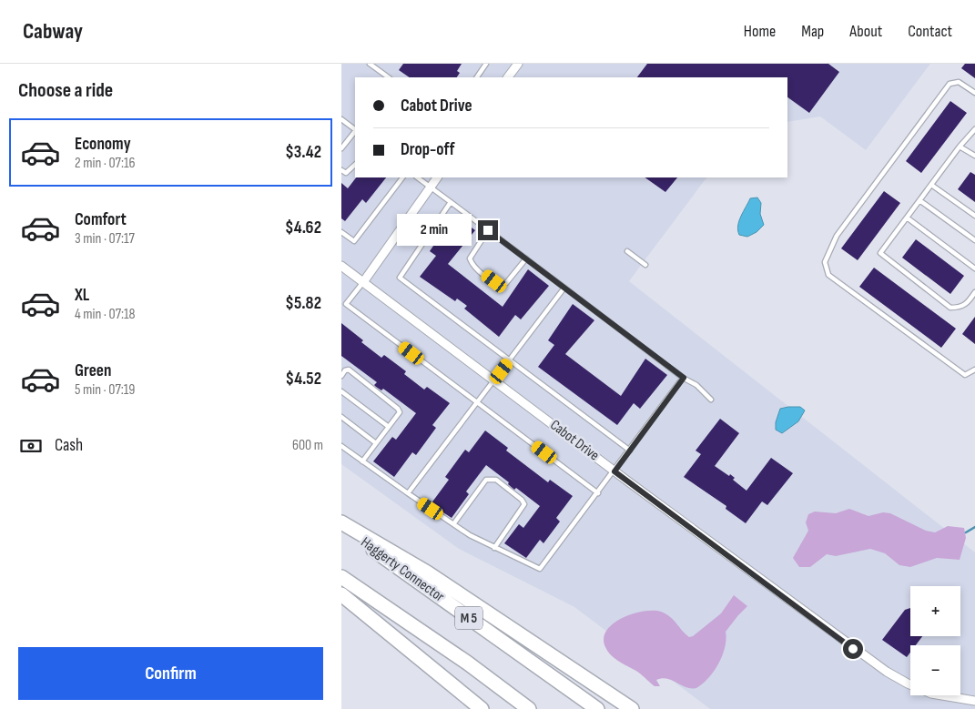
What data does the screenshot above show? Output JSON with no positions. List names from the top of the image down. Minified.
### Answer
{"streets":{"highway":["Haggerty Connector","M 5"],"street":["Cabot Drive"]},"page":{"header":"Cabway","nav":["Home","Map","About","Contact"],"heading":"Choose a ride","banner":["Cabot Drive","Drop-off"],"list":[{"name":"Economy","note":"2 min · 07:16","value":"$3.42"},{"name":"Comfort","note":"3 min · 07:17","value":"$4.62"},{"name":"XL","note":"4 min · 07:18","value":"$5.82"},{"name":"Green","note":"5 min · 07:19","value":"$4.52"}],"bubble":"2 min","pay":["Cash","600 m"],"map_buttons":["+","−"],"buttons":"Confirm"}}
